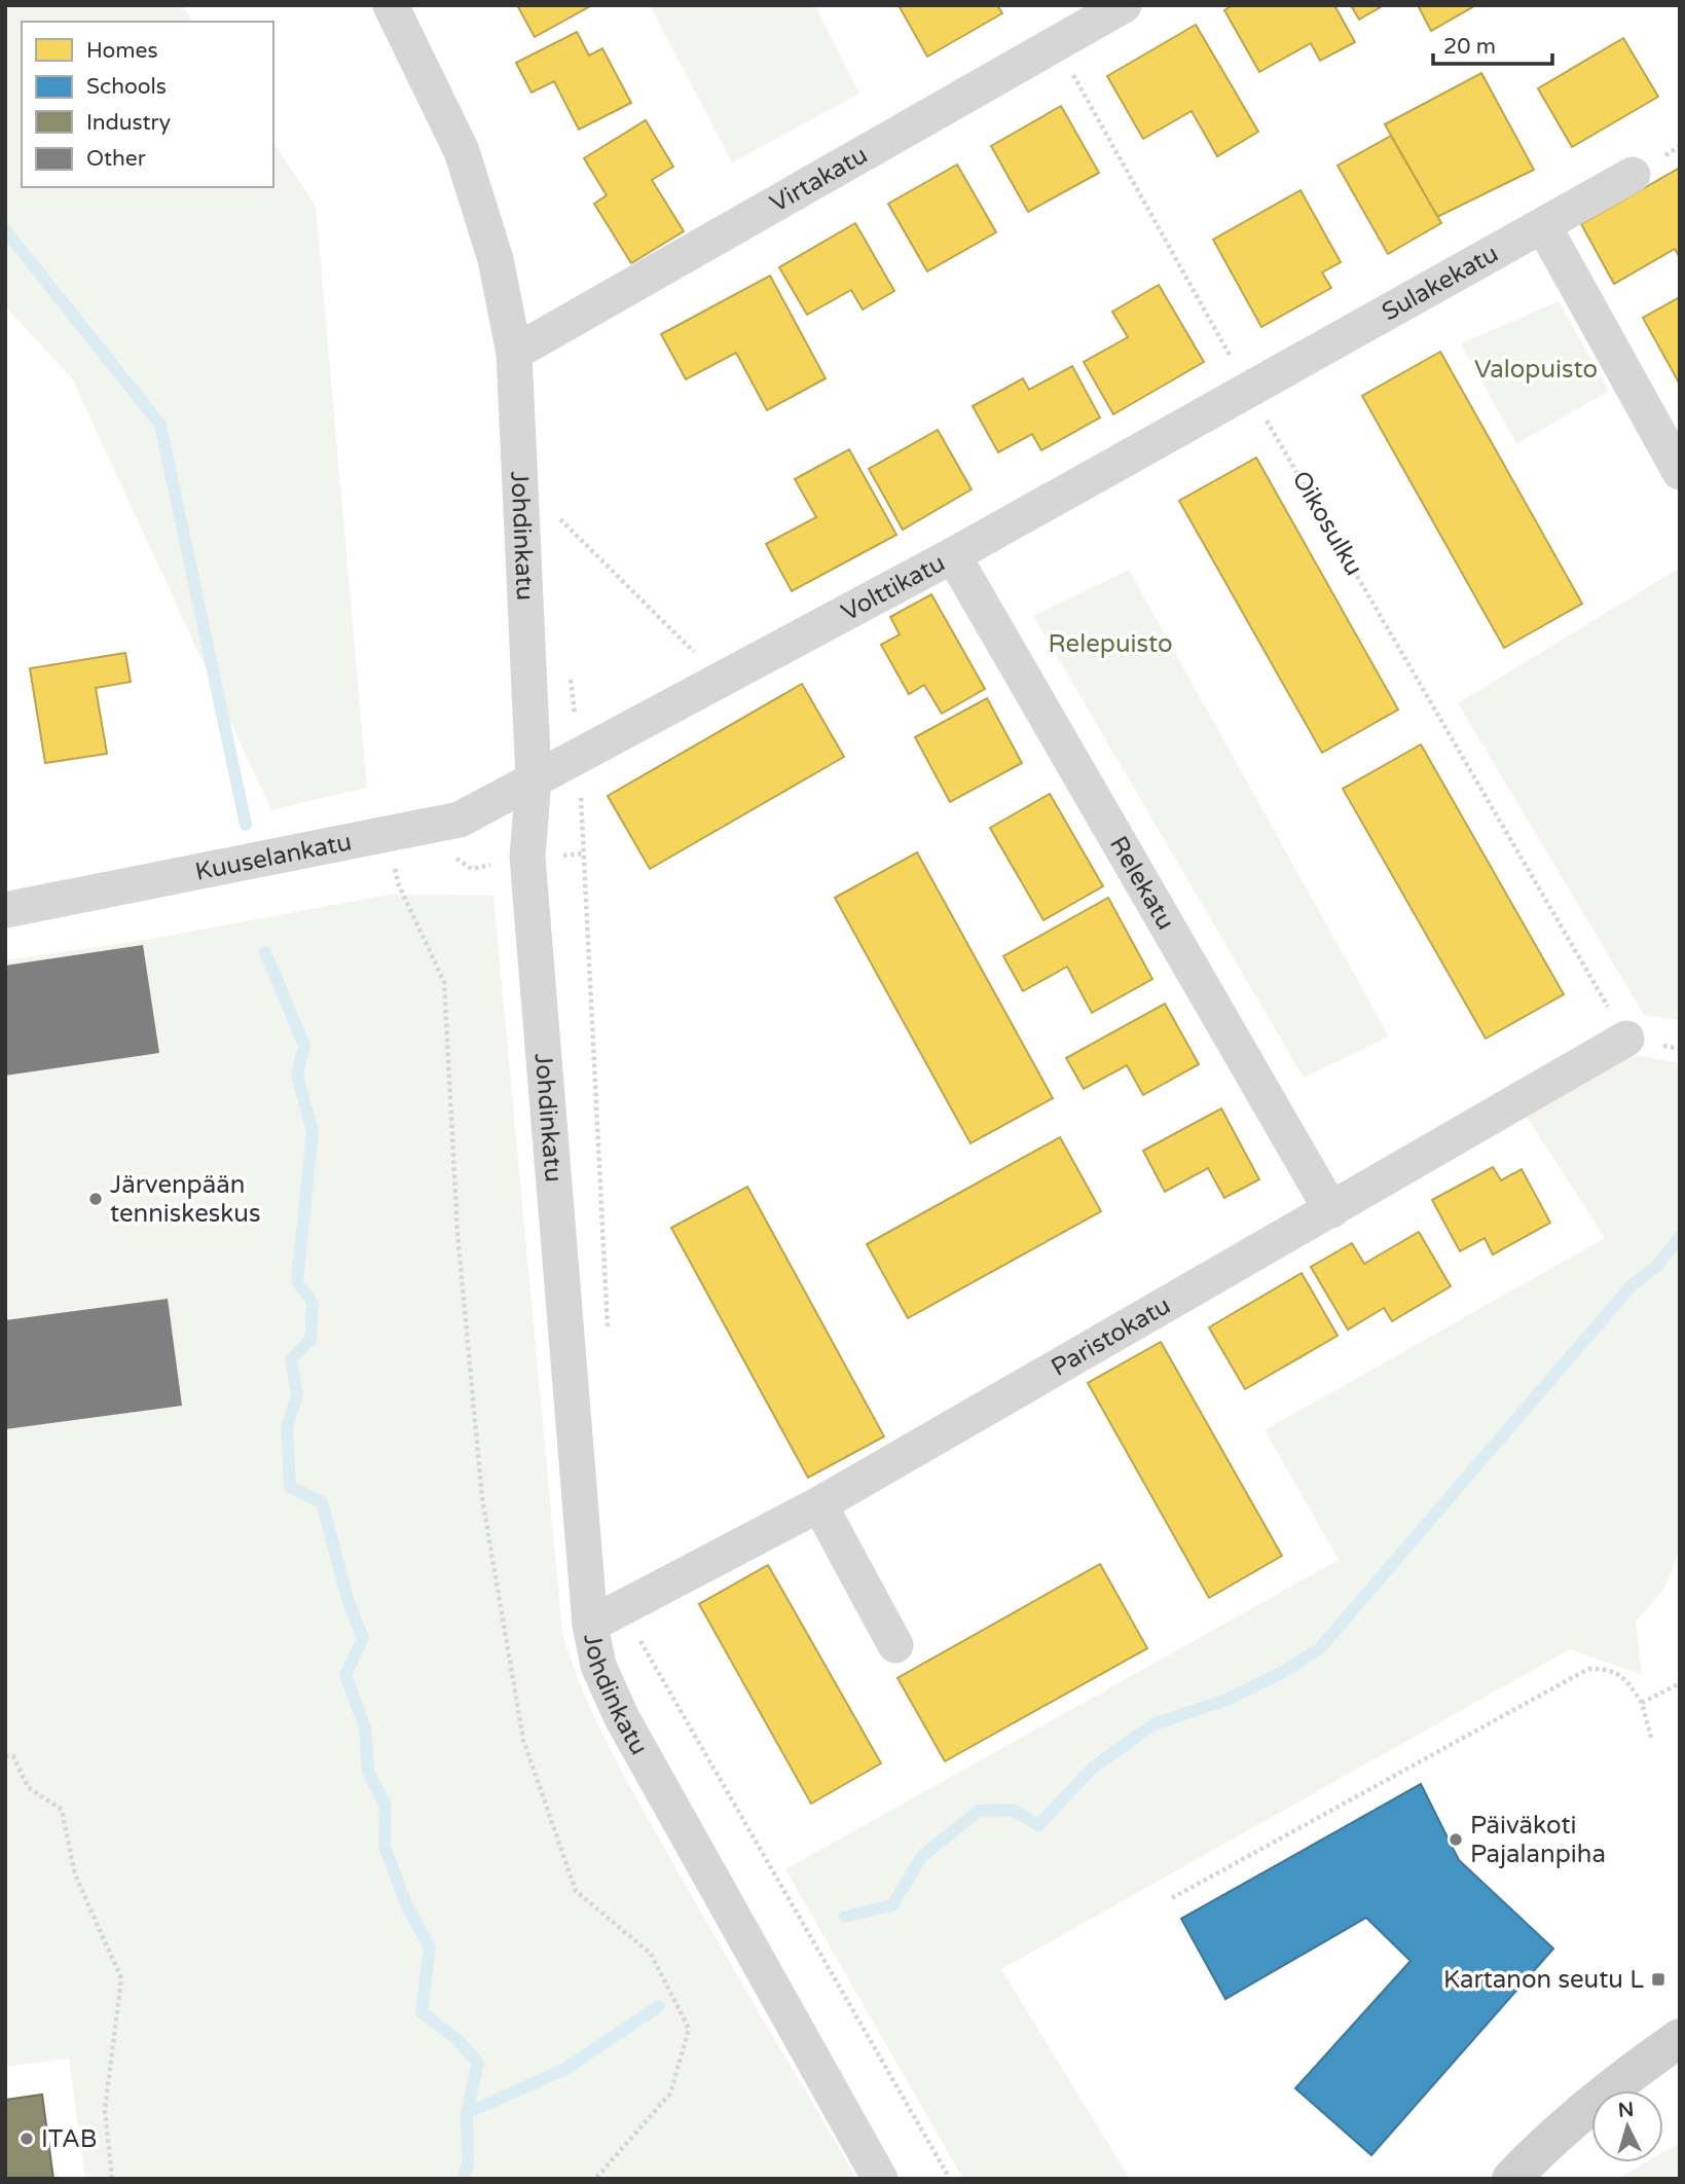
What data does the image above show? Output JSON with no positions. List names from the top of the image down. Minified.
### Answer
{"streets":{"street":["Virtakatu","Sulakekatu","Johdinkatu","Volttikatu","Kuuselankatu","Relekatu","Paristokatu"],"path":["Oikosulku"]},"crossings":[["Virtakatu","Oikosulku"],["Virtakatu","Johdinkatu"],["Sulakekatu","Oikosulku"],["Sulakekatu","Volttikatu"],["Oikosulku","Volttikatu"],["Oikosulku","Paristokatu"],["Johdinkatu","Volttikatu"],["Johdinkatu","Kuuselankatu"],["Johdinkatu","Paristokatu"],["Volttikatu","Kuuselankatu"],["Volttikatu","Relekatu"],["Relekatu","Paristokatu"]],"parks":["Valopuisto","Relepuisto"],"places":{"other":["Järvenpään tenniskeskus","Päiväkoti Pajalanpiha","ITAB"],"transit":["Kartanon seutu L"]},"legend":["Homes","Schools","Industry","Other"],"scale_bar":"20 m","north":"top"}
